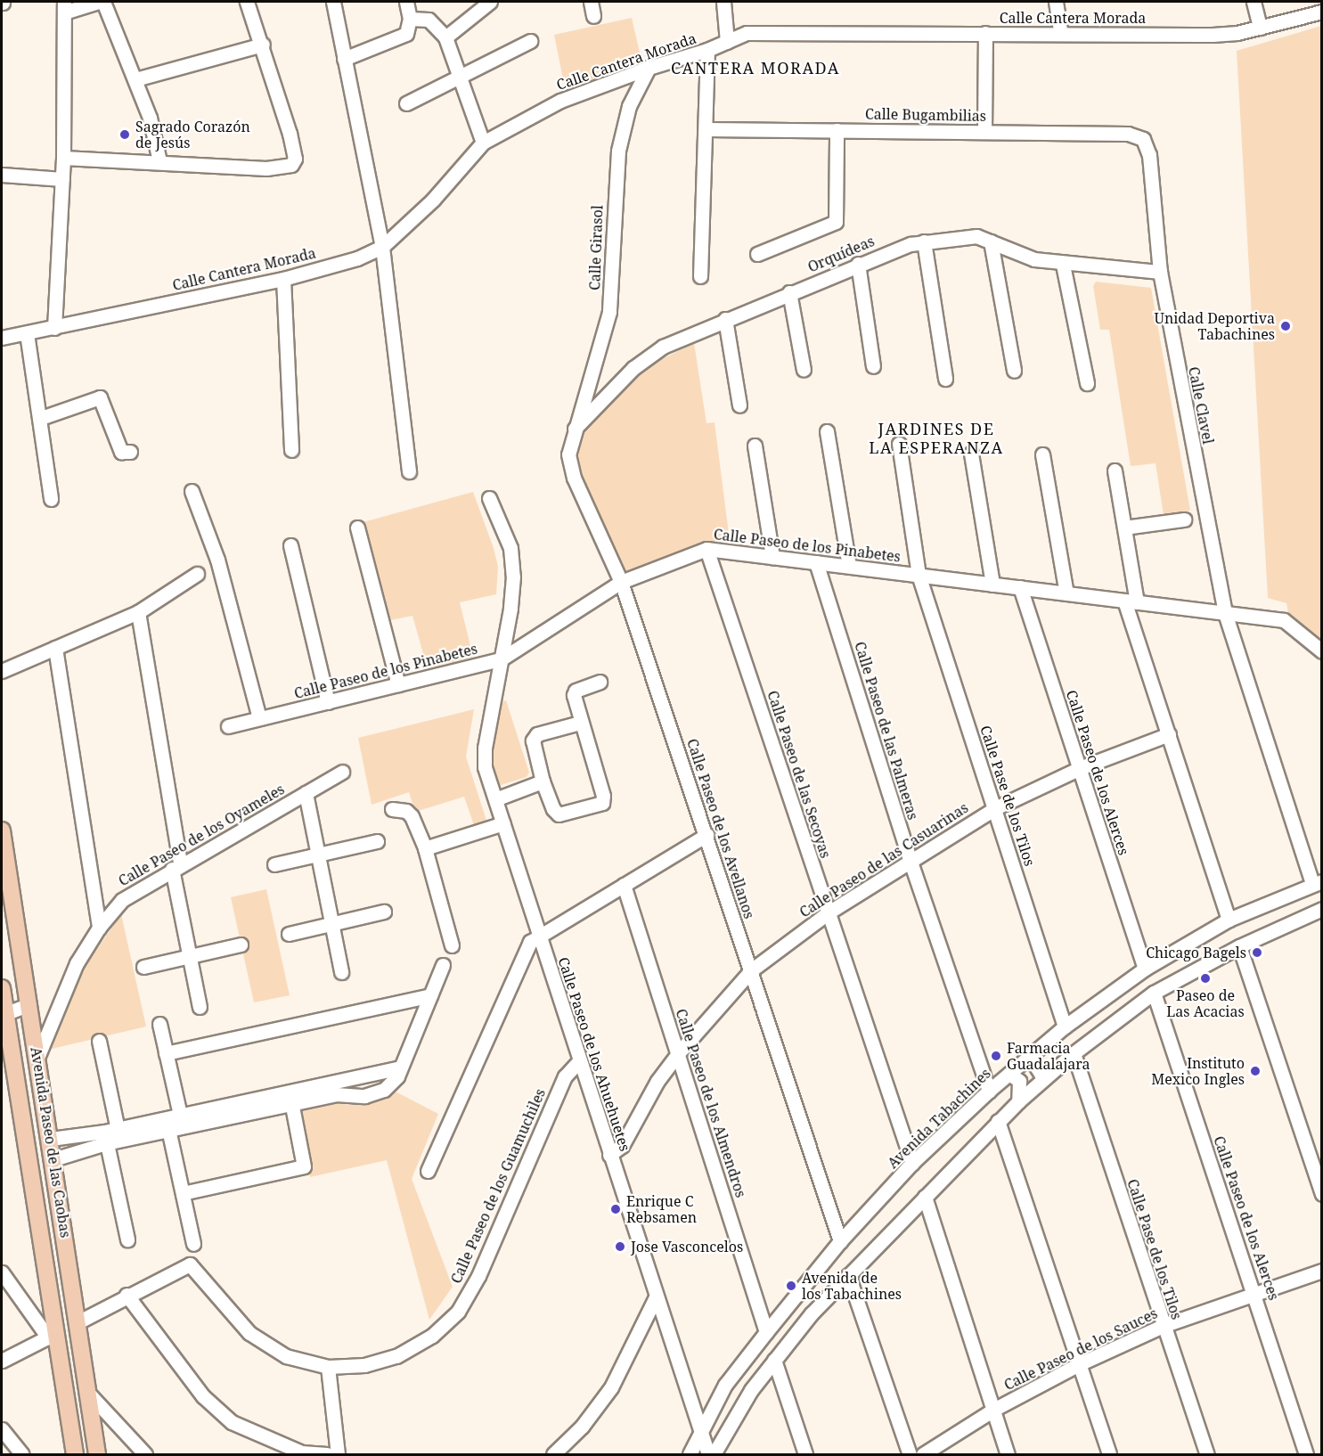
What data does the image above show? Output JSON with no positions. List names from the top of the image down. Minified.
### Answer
{"streets":{"main road":["Avenida Paseo de las Caobas"],"street":["Calle Cantera Morada","Calle Bugambilias","Calle Girasol","Orquídeas","Calle Clavel","Calle Paseo de los Pinabetes","Calle Paseo de las Palmeras","Calle Paseo de los Alerces","Calle Paseo de las Secoyas","Calle Pase de los Tilos","Calle Paseo de los Avellanos","Calle Paseo de los Oyameles","Calle Paseo de las Casuarinas","Calle Paseo de los Ahuehuetes","Calle Paseo de los Almendros","Avenida Tabachines","Calle Paseo de los Guamuchiles","Calle Paseo de los Sauces"]},"crossings":[["Calle Cantera Morada","Calle Girasol"],["Calle Bugambilias","Calle Clavel"],["Calle Girasol","Orquídeas"],["Calle Girasol","Calle Paseo de los Avellanos"],["Orquídeas","Calle Clavel"],["Orquídeas","Calle Paseo de los Avellanos"],["Calle Clavel","Calle Paseo de los Pinabetes"],["Calle Clavel","Avenida Tabachines"],["Calle Paseo de los Pinabetes","Calle Paseo de las Palmeras"],["Calle Paseo de los Pinabetes","Calle Paseo de los Alerces"],["Calle Paseo de los Pinabetes","Calle Paseo de las Secoyas"],["Calle Paseo de los Pinabetes","Calle Pase de los Tilos"],["Calle Paseo de los Pinabetes","Calle Paseo de los Avellanos"],["Calle Paseo de los Pinabetes","Calle Paseo de los Ahuehuetes"],["Calle Paseo de las Palmeras","Calle Paseo de las Casuarinas"],["Calle Paseo de las Palmeras","Avenida Tabachines"],["Calle Paseo de los Alerces","Calle Paseo de las Casuarinas"],["Calle Paseo de los Alerces","Avenida Tabachines"],["Calle Paseo de los Alerces","Calle Paseo de los Sauces"],["Calle Paseo de las Secoyas","Calle Paseo de las Casuarinas"],["Calle Paseo de las Secoyas","Avenida Tabachines"],["Calle Pase de los Tilos","Calle Paseo de las Casuarinas"],["Calle Pase de los Tilos","Avenida Tabachines"],["Calle Pase de los Tilos","Calle Paseo de los Sauces"],["Calle Paseo de los Avellanos","Calle Paseo de las Casuarinas"],["Calle Paseo de los Avellanos","Avenida Tabachines"],["Calle Paseo de los Oyameles","Avenida Paseo de las Caobas"],["Calle Paseo de las Casuarinas","Calle Paseo de los Ahuehuetes"],["Calle Paseo de las Casuarinas","Calle Paseo de los Almendros"],["Calle Paseo de los Ahuehuetes","Avenida Tabachines"],["Calle Paseo de los Ahuehuetes","Calle Paseo de los Guamuchiles"],["Calle Paseo de los Almendros","Avenida Tabachines"]],"districts":["CANTERA MORADA","JARDINES DE LA ESPERANZA"],"places":["Sagrado Corazón de Jesús","Unidad Deportiva Tabachines","Chicago Bagels","Paseo de Las Acacias","Farmacia Guadalajara","Instituto Mexico Ingles","Enrique C Rebsamen","Jose Vasconcelos","Avenida de los Tabachines"]}
